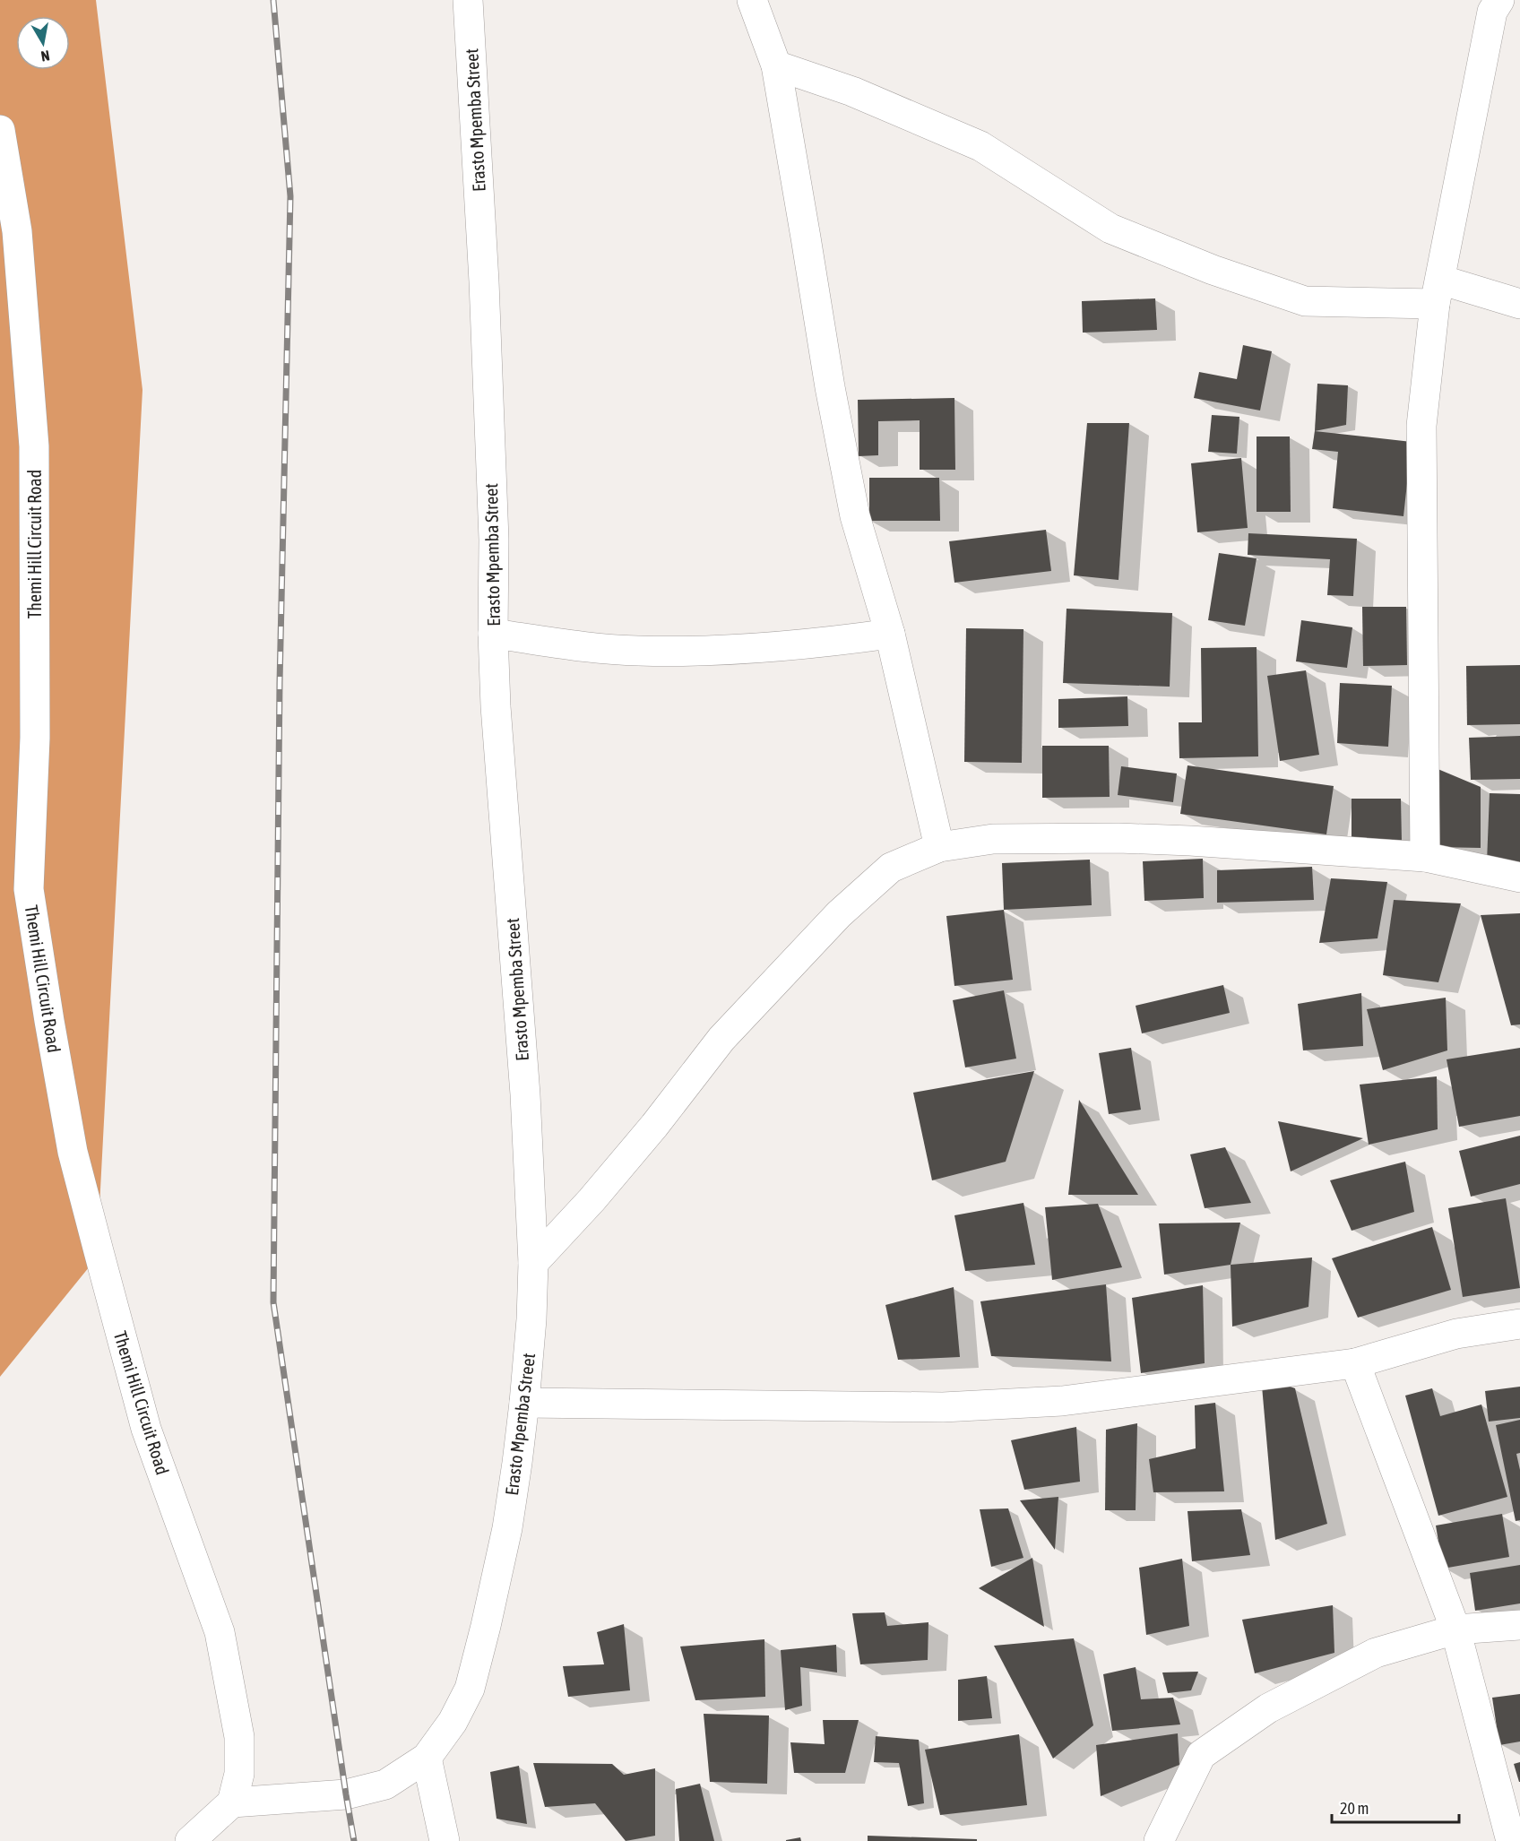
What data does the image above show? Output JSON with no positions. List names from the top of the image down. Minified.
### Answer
{"streets":{"street":["Erasto Mpemba Street","Themi Hill Circuit Road"]},"crossings":[["Erasto Mpemba Street","Themi Hill Circuit Road"]],"scale_bar":"20 m","north":"bottom"}
